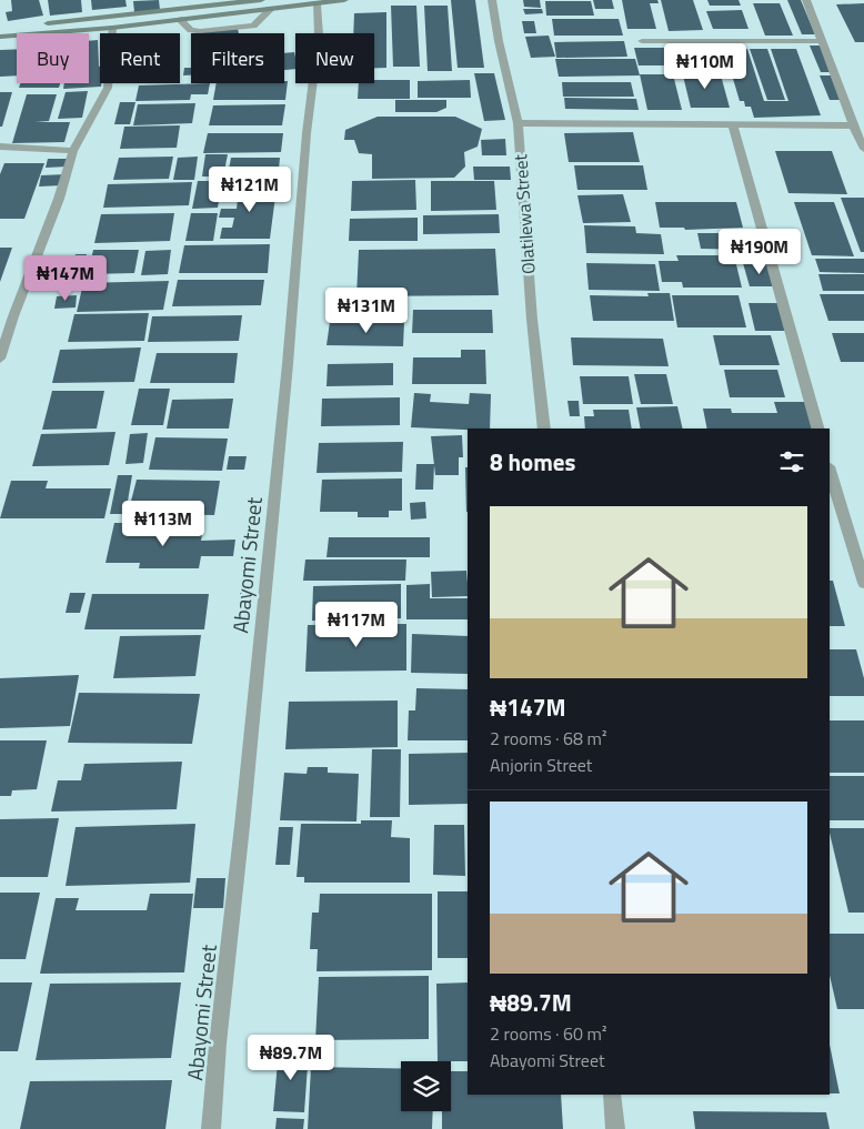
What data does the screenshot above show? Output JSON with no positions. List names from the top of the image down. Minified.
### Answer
{"streets":{"street":["Olatilewa Street","Abayomi Street"]},"page":{"chip":["Buy","Rent","Filters","New"],"price":["₦110M","₦121M","₦190M","₦147M","₦131M","₦113M","₦117M","₦89.7M"],"heading":"8 homes","list":[{"name":"₦147M","note":"2 rooms · 68 m² · Anjorin Street"},{"name":"₦89.7M","note":"2 rooms · 60 m² · Abayomi Street"}]}}
